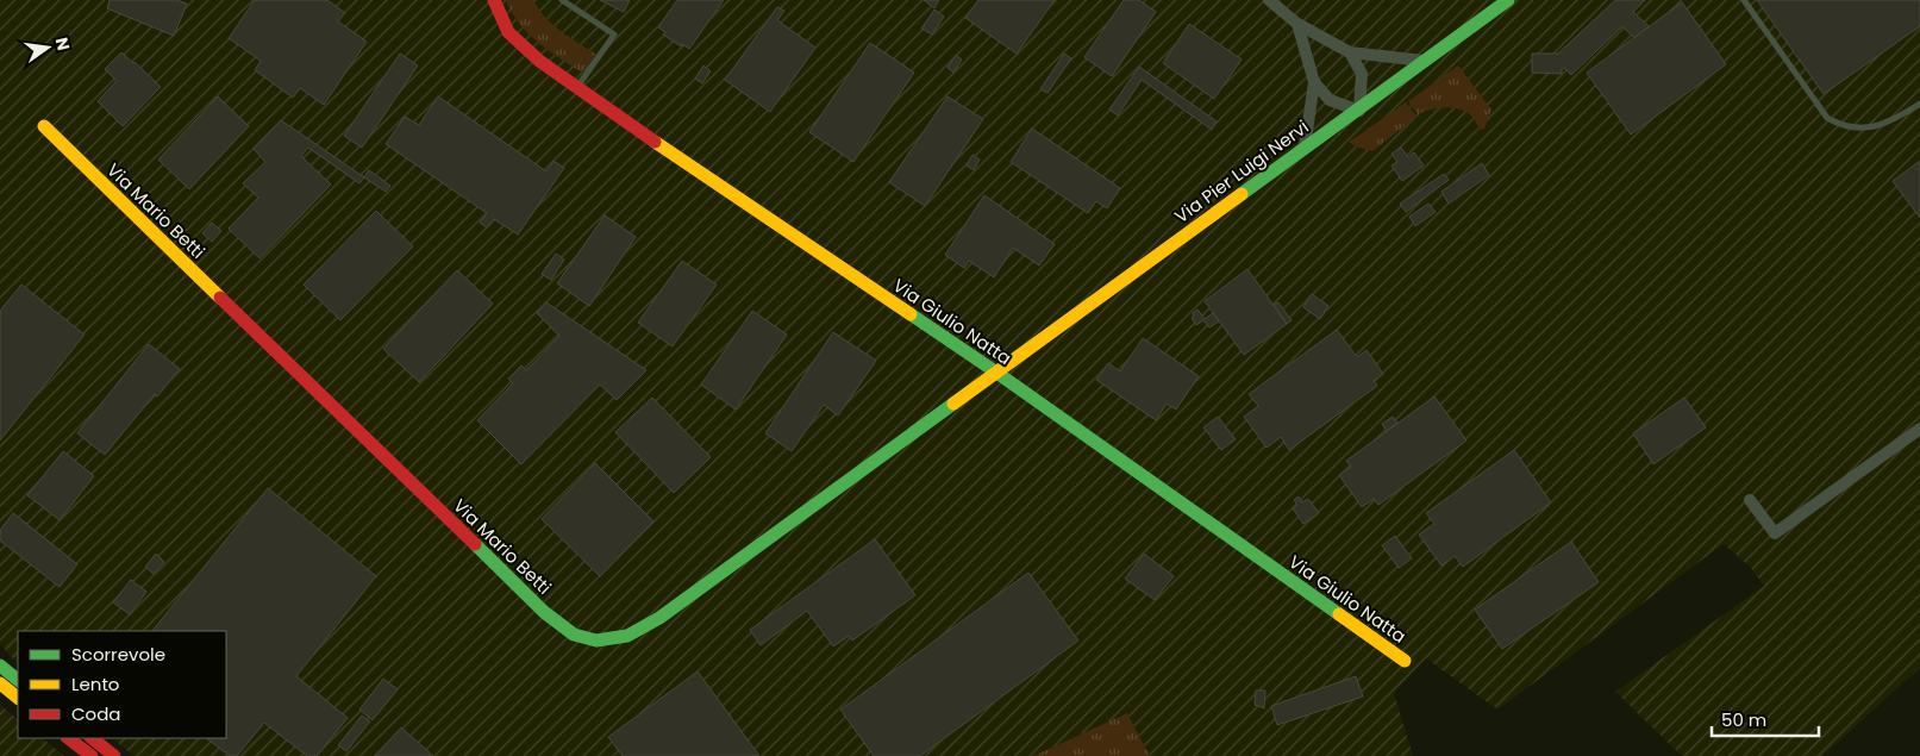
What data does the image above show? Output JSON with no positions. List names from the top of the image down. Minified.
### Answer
{"streets":{"main road":["Via Pier Luigi Nervi","Via Mario Betti","Via Giulio Natta"]},"crossings":[["Via Pier Luigi Nervi","Via Mario Betti"],["Via Pier Luigi Nervi","Via Giulio Natta"],["Via Mario Betti","Via Giulio Natta"]],"legend":["Scorrevole","Lento","Coda"],"scale_bar":"50 m","north":"right"}
